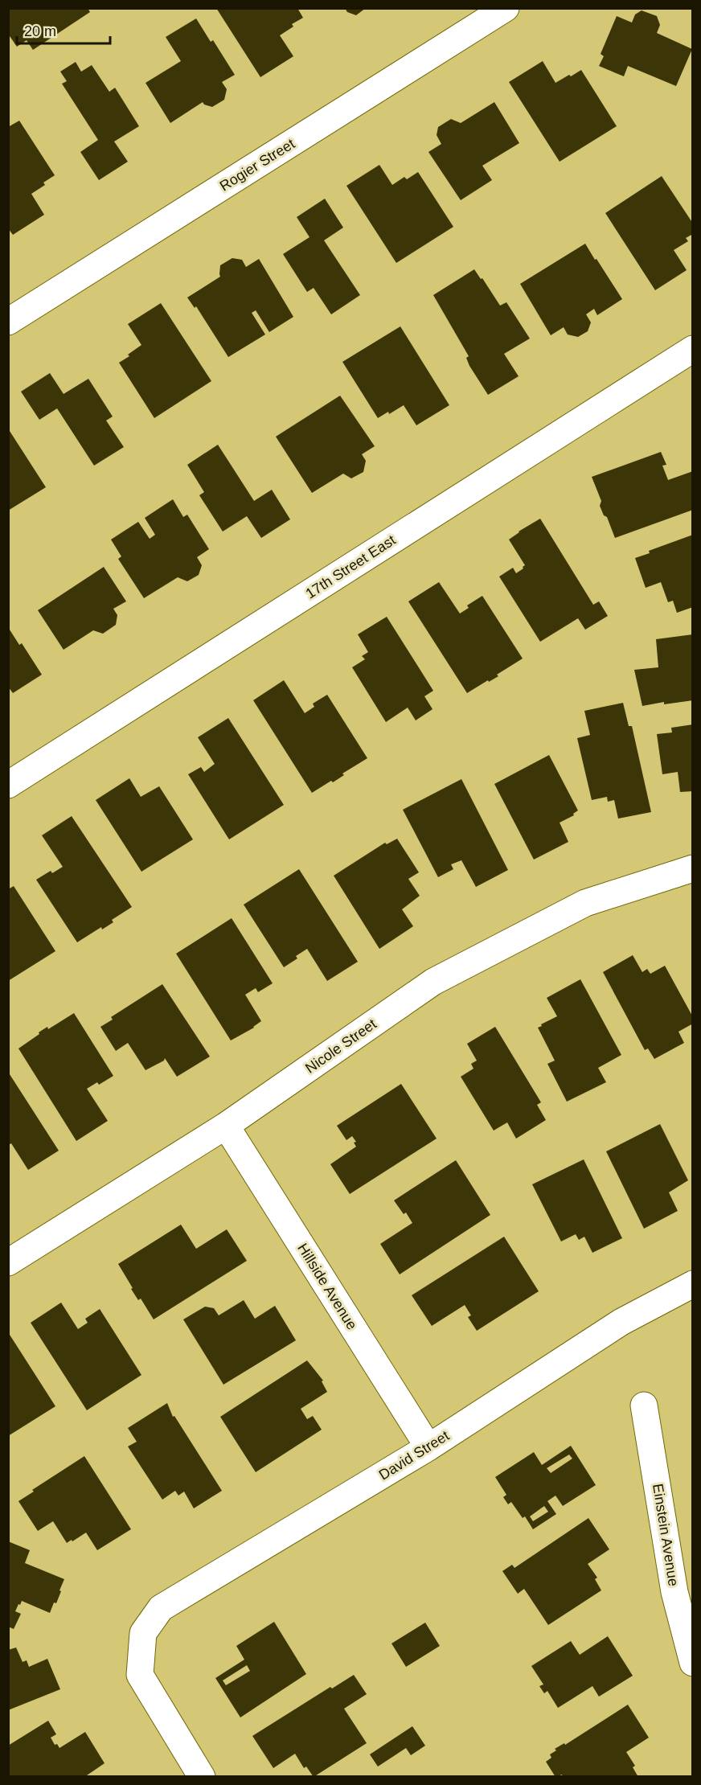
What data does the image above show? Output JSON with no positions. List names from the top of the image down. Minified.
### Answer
{"streets":{"street":["Rogier Street","17th Street East","Nicole Street","Hillside Avenue","David Street","Einstein Avenue"]},"crossings":[["Nicole Street","Hillside Avenue"],["Hillside Avenue","David Street"]],"scale_bar":"20 m"}
